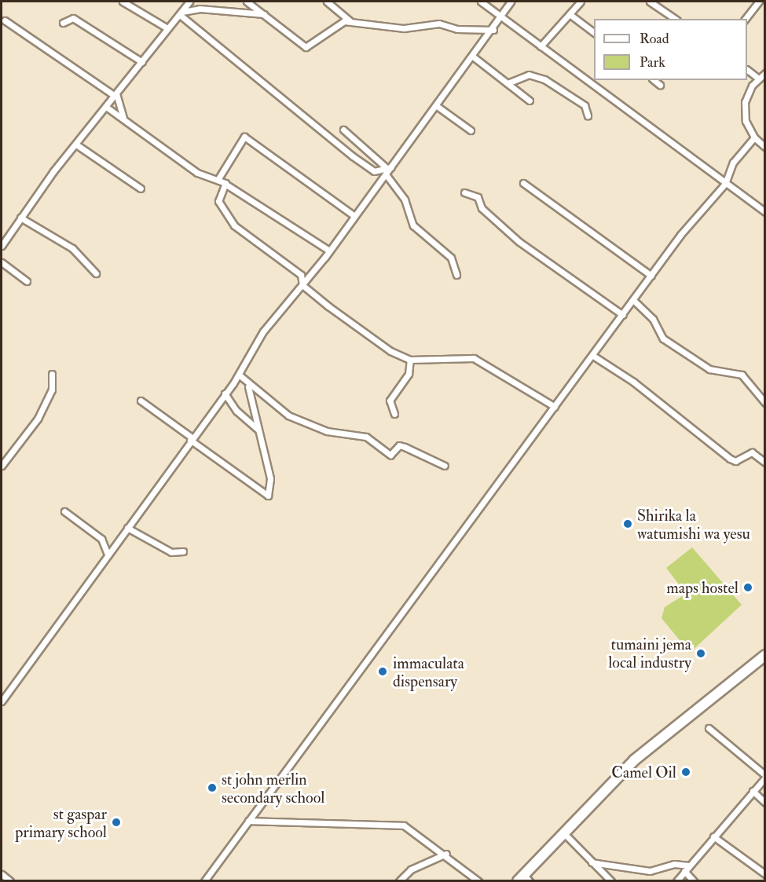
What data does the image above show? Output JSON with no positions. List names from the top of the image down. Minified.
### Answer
{"places":["Shirika la watumishi wa yesu","maps hostel","tumaini jema local industry","immaculata dispensary","Camel Oil","st john merlin secondary school","st gaspar primary school"],"legend":["Road","Park"]}
